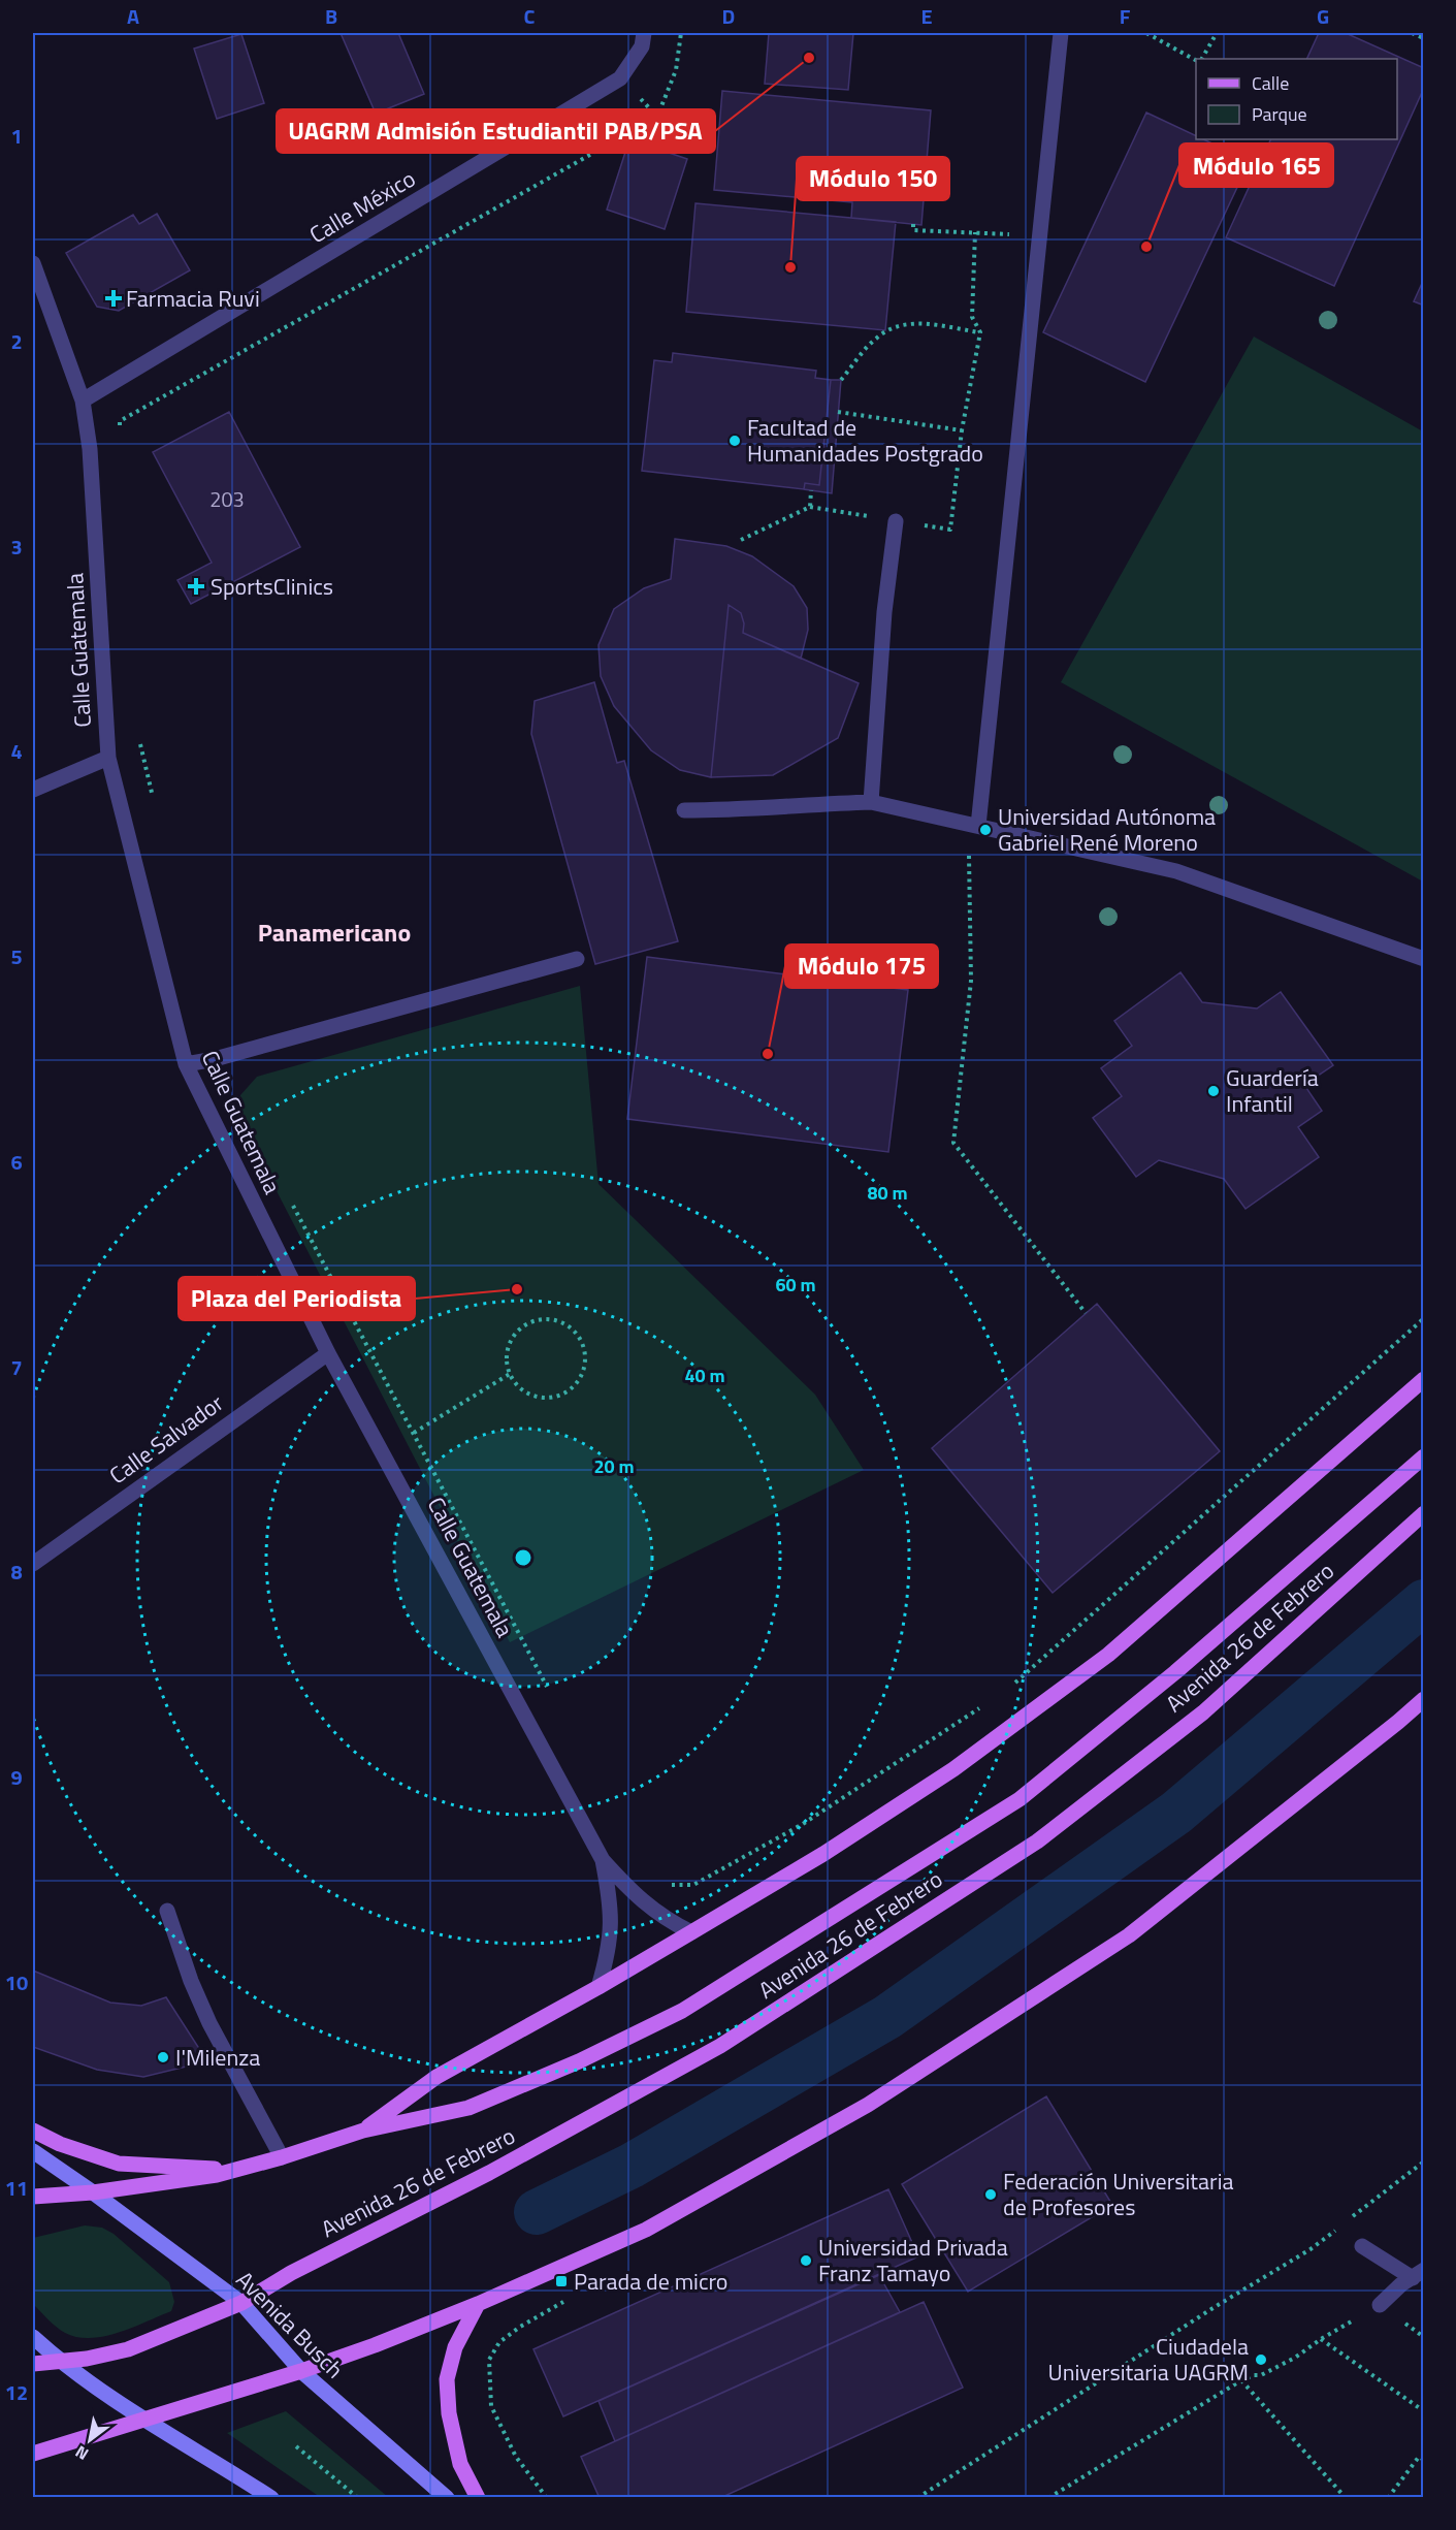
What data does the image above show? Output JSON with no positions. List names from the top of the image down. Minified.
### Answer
{"streets":{"main road":["Avenida 26 de Febrero","Avenida Busch"],"street":["Calle México","Calle Guatemala","Calle Salvador"]},"crossings":[["Calle México","Calle Guatemala"],["Calle Guatemala","Calle Salvador"],["Calle Guatemala","Avenida 26 de Febrero"],["Avenida 26 de Febrero","Avenida Busch"]],"districts":["Panamericano"],"places":{"other":["UAGRM Admisión Estudiantil PAB/PSA","Módulo 165","Módulo 150","Facultad de Humanidades Postgrado","Universidad Autónoma Gabriel René Moreno","Módulo 175","Guardería Infantil","Plaza del Periodista","I'Milenza","Federación Universitaria de Profesores","Universidad Privada Franz Tamayo","Ciudadela Universitaria UAGRM"],"health":["Farmacia Ruvi","SportsClinics"],"transit":["Parada de micro"]},"house_numbers":["203"],"legend":["Calle","Parque"],"north":"bottom left","grid":{"columns":["A","B","C","D","E","F","G"],"rows":["1","2","3","4","5","6","7","8","9","10","11","12"]},"rings":["80 m","60 m","40 m","20 m"]}
